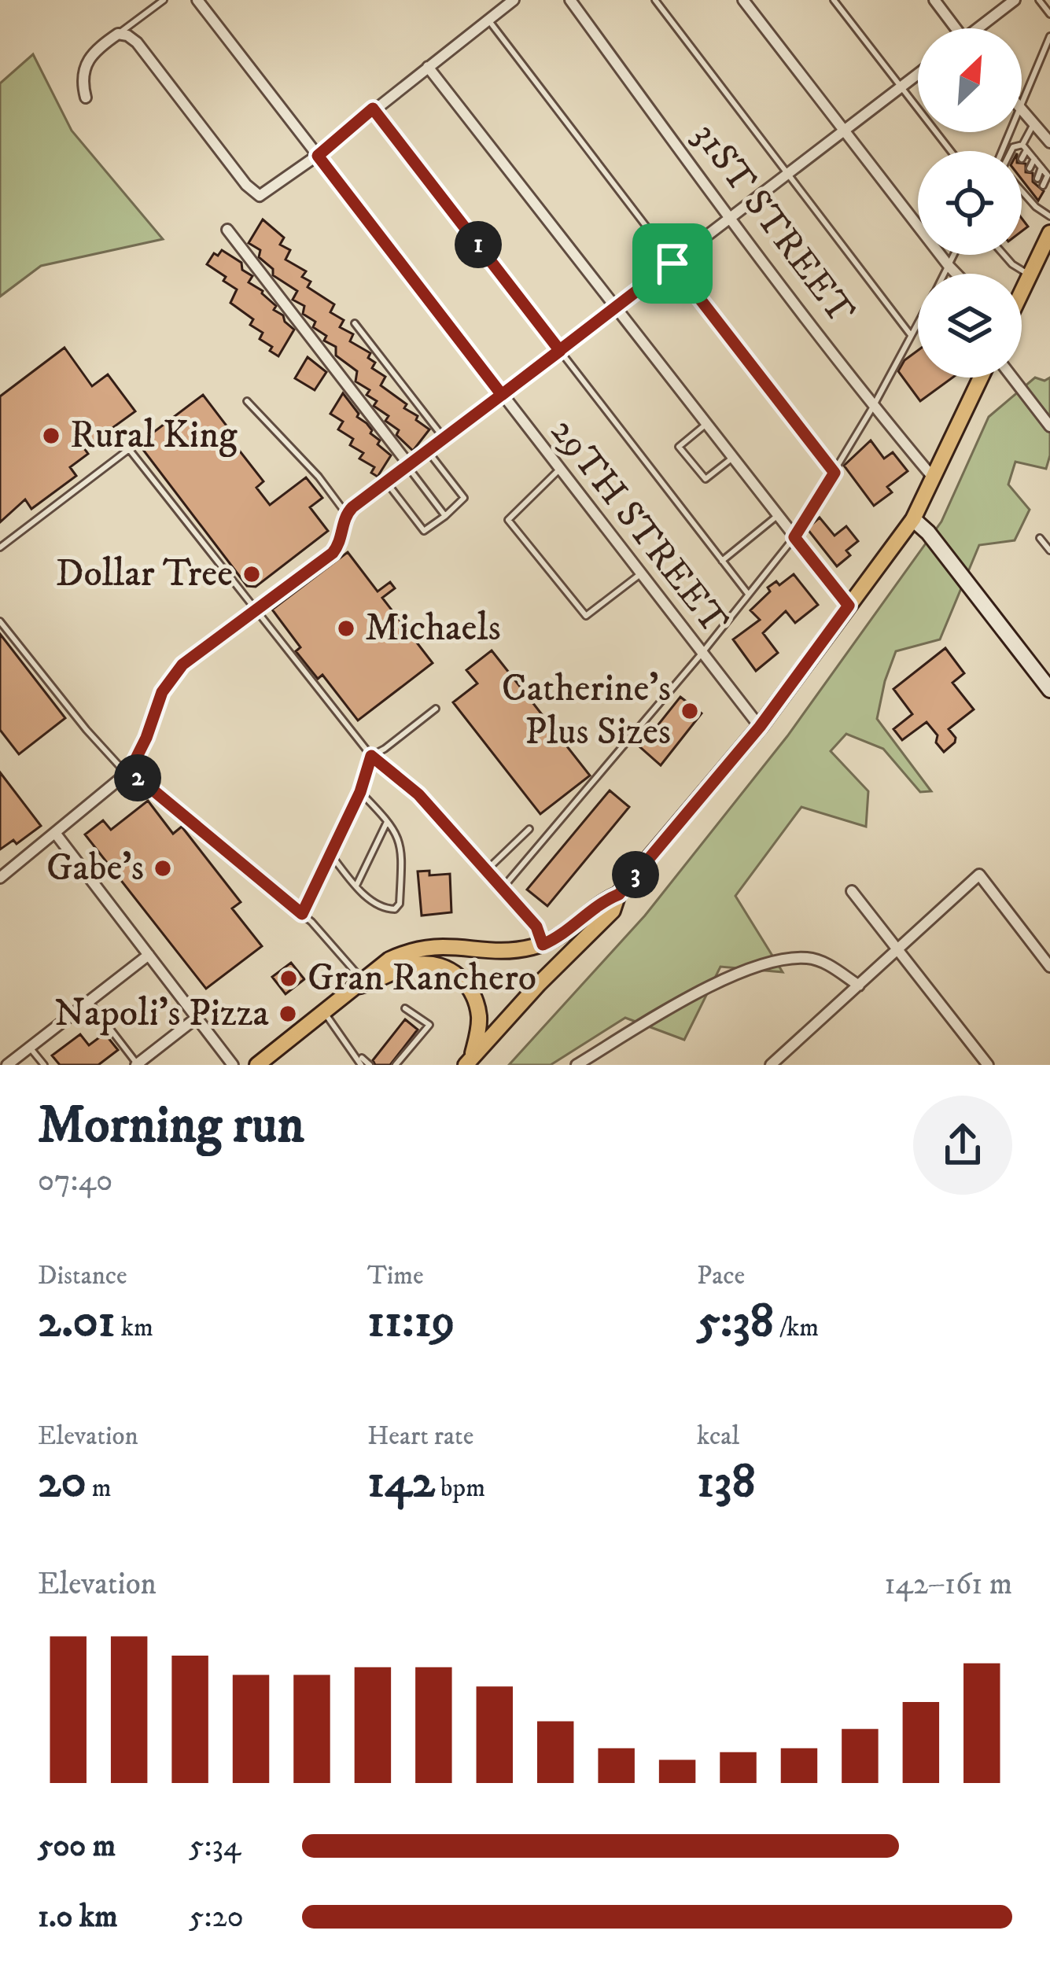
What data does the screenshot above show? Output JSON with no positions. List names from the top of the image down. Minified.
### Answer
{"streets":{"street":["31ST STREET","29TH STREET"]},"places":["Rural King","Dollar Tree","Michaels","Catherine's Plus Sizes","Gabe's","Gran Ranchero","Napoli's Pizza"],"north":"top right","page":{"pins":["1","2","3"],"heading":["Morning run","07:40"],"stats":[["Distance","2.01 km"],["Time","11:19"],["Pace","5:38 /km"],["Elevation","20 m"],["Heart rate","142 bpm"],["kcal","138"]],"chart":["Elevation","142–161 m"],"list":[{"name":"500 m","note":"5:34"},{"name":"1.0 km","note":"5:20"}]}}
